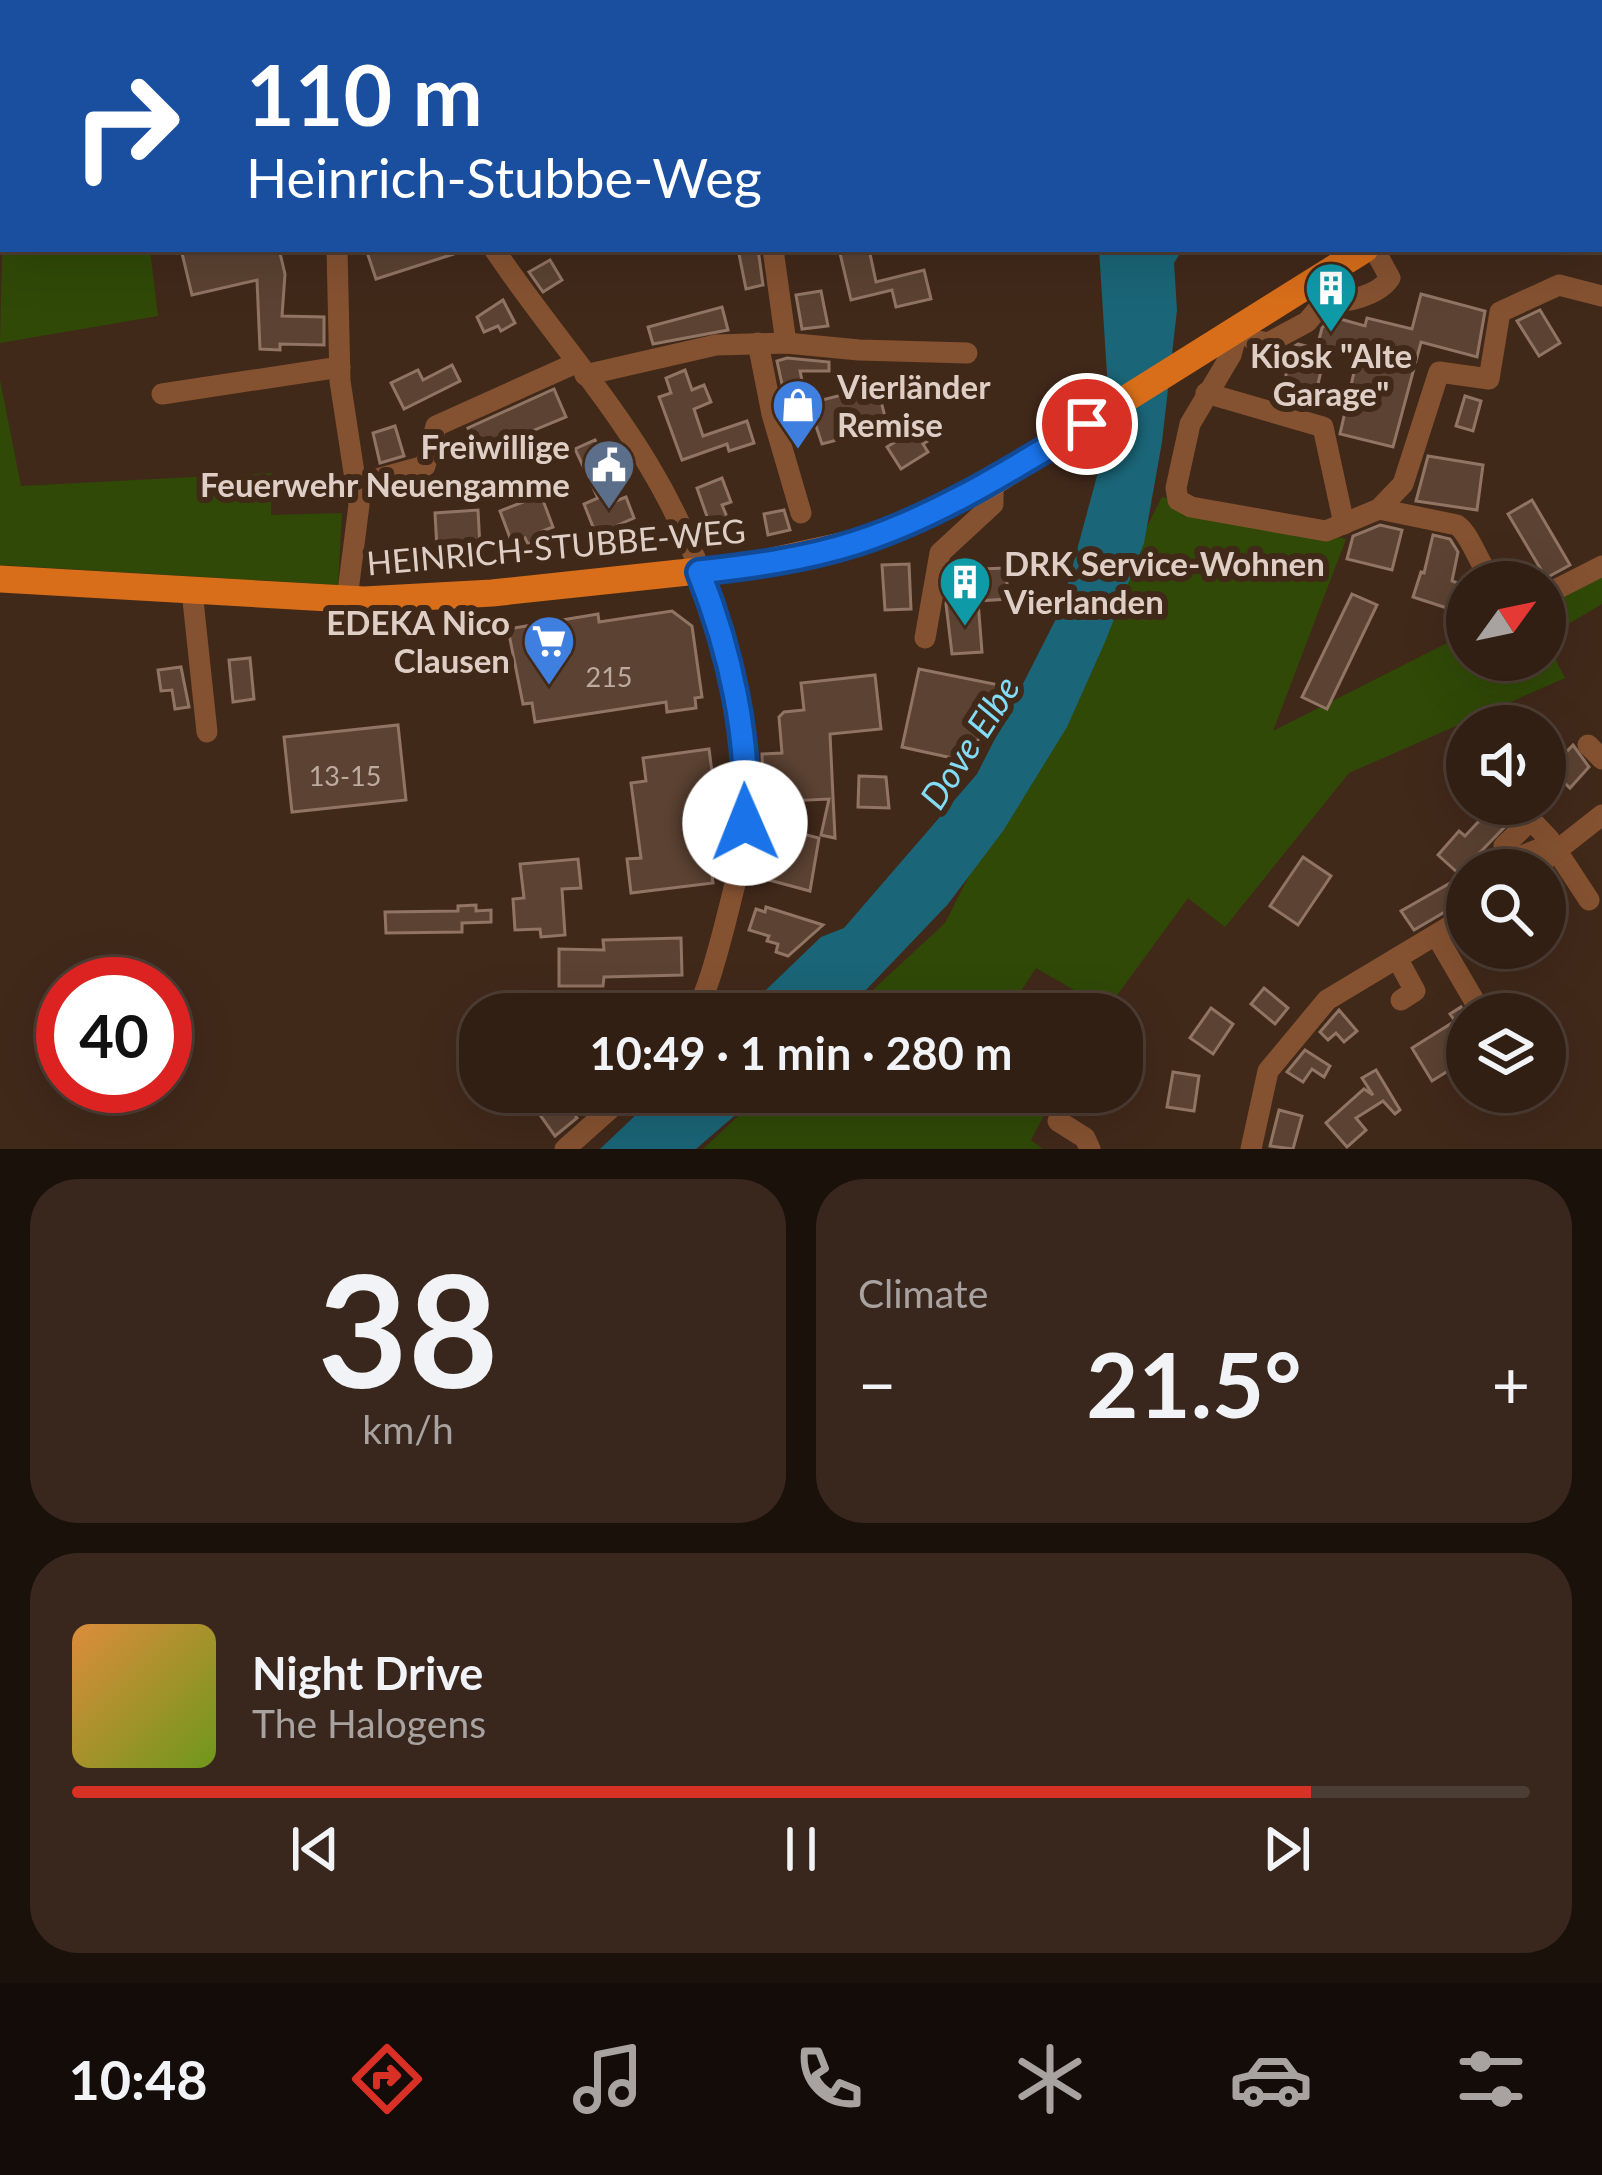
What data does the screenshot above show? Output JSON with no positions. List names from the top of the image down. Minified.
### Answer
{"streets":{"main road":["HEINRICH-STUBBE-WEG"]},"water":["Dove Elbe"],"places":{"building":["Kiosk \"Alte Garage\"","DRK Service-Wohnen Vierlanden"],"shop":["Vierländer Remise"],"public building":["Freiwillige Feuerwehr Neuengamme"],"supermarket":["EDEKA Nico Clausen"]},"house_numbers":["215","13-15"],"north":"top right","page":{"turn":["110 m","Heinrich-Stubbe-Weg"],"limit":"40","trip":"10:49 · 1 min · 280 m","tile":[["38","km/h"],"Climate"],"heat":["−","21.5°","+"],"song":["Night Drive","The Halogens"],"tabs":"10:48"}}
